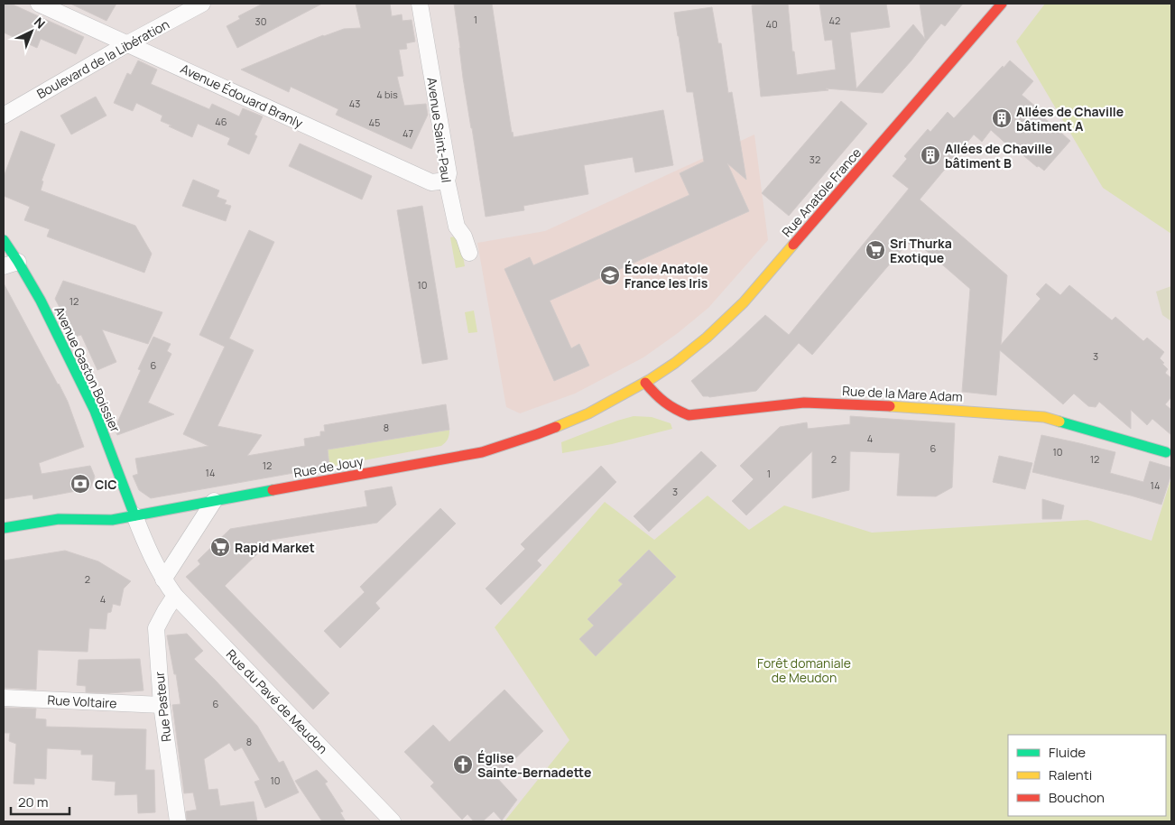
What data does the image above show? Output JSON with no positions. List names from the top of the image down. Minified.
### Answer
{"streets":{"main road":["Rue Anatole France","Avenue Gaston Boissier","Rue de la Mare Adam","Rue de Jouy"],"street":["Boulevard de la Libération","Avenue Édouard Branly","Avenue Saint-Paul","Rue Voltaire","Rue du Pavé de Meudon","Rue Pasteur"]},"crossings":[["Boulevard de la Libération","Avenue Édouard Branly"],["Avenue Édouard Branly","Avenue Saint-Paul"],["Rue Anatole France","Rue de la Mare Adam"],["Rue Anatole France","Rue de Jouy"],["Avenue Gaston Boissier","Rue de Jouy"],["Avenue Gaston Boissier","Rue du Pavé de Meudon"],["Rue de la Mare Adam","Rue de Jouy"],["Rue de Jouy","Rue du Pavé de Meudon"],["Rue Voltaire","Rue Pasteur"],["Rue du Pavé de Meudon","Rue Pasteur"]],"parks":["Forêt domaniale de Meudon"],"places":{"building":["Allées de Chaville bâtiment A","Allées de Chaville bâtiment B"],"supermarket":["Sri Thurka Exotique","Rapid Market"],"school or university":["École Anatole France les Iris"],"bank":["CIC"],"church":["Église Sainte-Bernadette"]},"house_numbers":["1","42","30","40","4 bis","43","46","45","47","32","10","12","3","6","8","4","6","10","2","12","12","14","1","14","3","2","4","6","8","10"],"legend":["Fluide","Ralenti","Bouchon"],"scale_bar":"20 m","north":"top right"}
